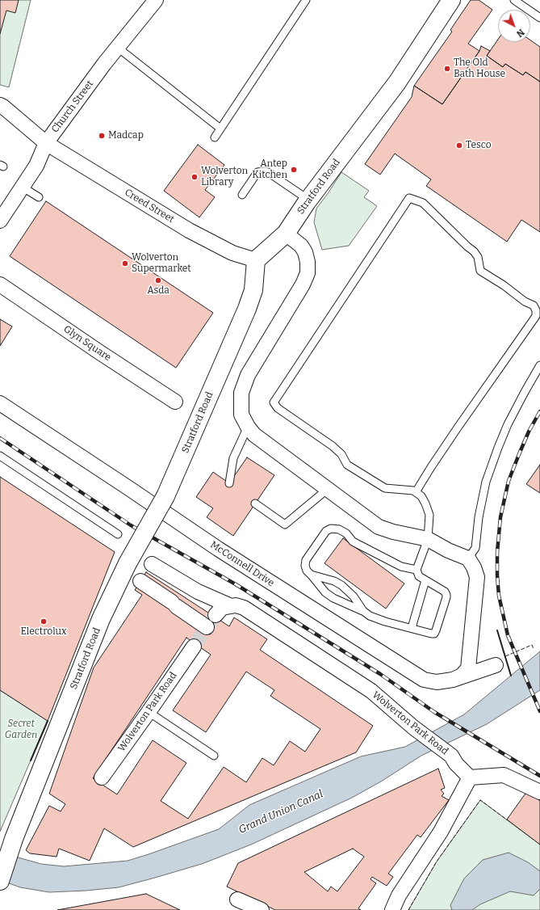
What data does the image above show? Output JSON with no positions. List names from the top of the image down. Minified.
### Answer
{"streets":{"street":["Church Street","Stratford Road","Creed Street","Glyn Square","McConnell Drive","Wolverton Park Road"]},"crossings":[["Church Street","Creed Street"],["Stratford Road","Creed Street"]],"water":["Grand Union Canal"],"parks":["Secret Garden"],"places":["The Old Bath House","Madcap","Tesco","Antep Kitchen","Wolverton Library","Wolverton Supermarket","Asda","Electrolux"],"north":"bottom right"}
